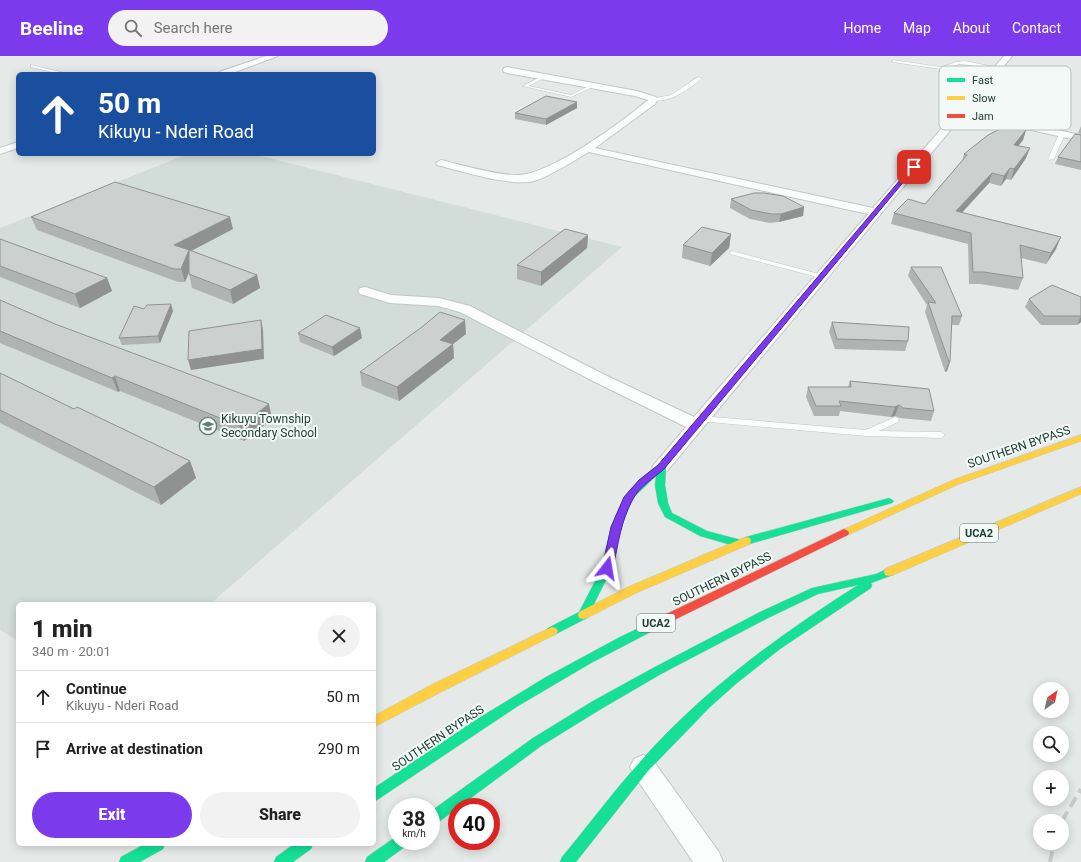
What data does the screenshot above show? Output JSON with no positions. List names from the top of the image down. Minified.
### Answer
{"streets":{"main road":["SOUTHERN BYPASS","UCA2"]},"places":{"school or university":["Kikuyu Township Secondary School"]},"legend":["Fast","Slow","Jam"],"north":"top right","page":{"header":"Beeline","search":"Search here","nav":["Home","Map","About","Contact"],"turn":["50 m","Kikuyu - Nderi Road"],"heading":["1 min","340 m · 20:01"],"list":[{"name":"Continue","note":"Kikuyu - Nderi Road","value":"50 m"},{"name":"Arrive at destination","value":"290 m"}],"map_buttons":["+","−"],"buttons":["Exit","Share"],"speed":"38 km/h","limit":"40"}}
